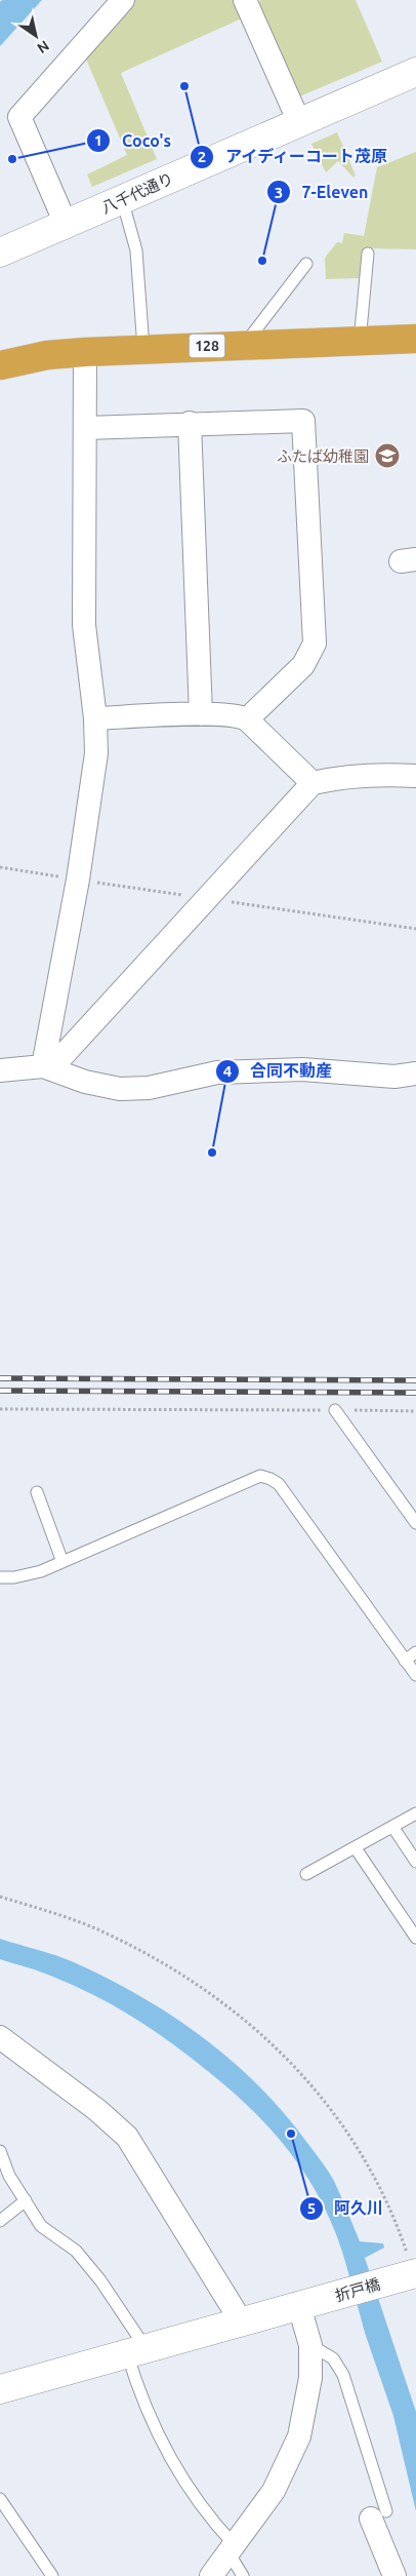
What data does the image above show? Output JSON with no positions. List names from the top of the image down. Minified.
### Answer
{"streets":{"highway":["128"],"street":["八千代通り","折戸橋"]},"places":{"other":["アイディーコート茂原","Coco's","7-Eleven","合同不動産","阿久川"],"school or university":["ふたば幼稚園"]},"north":"bottom right"}
